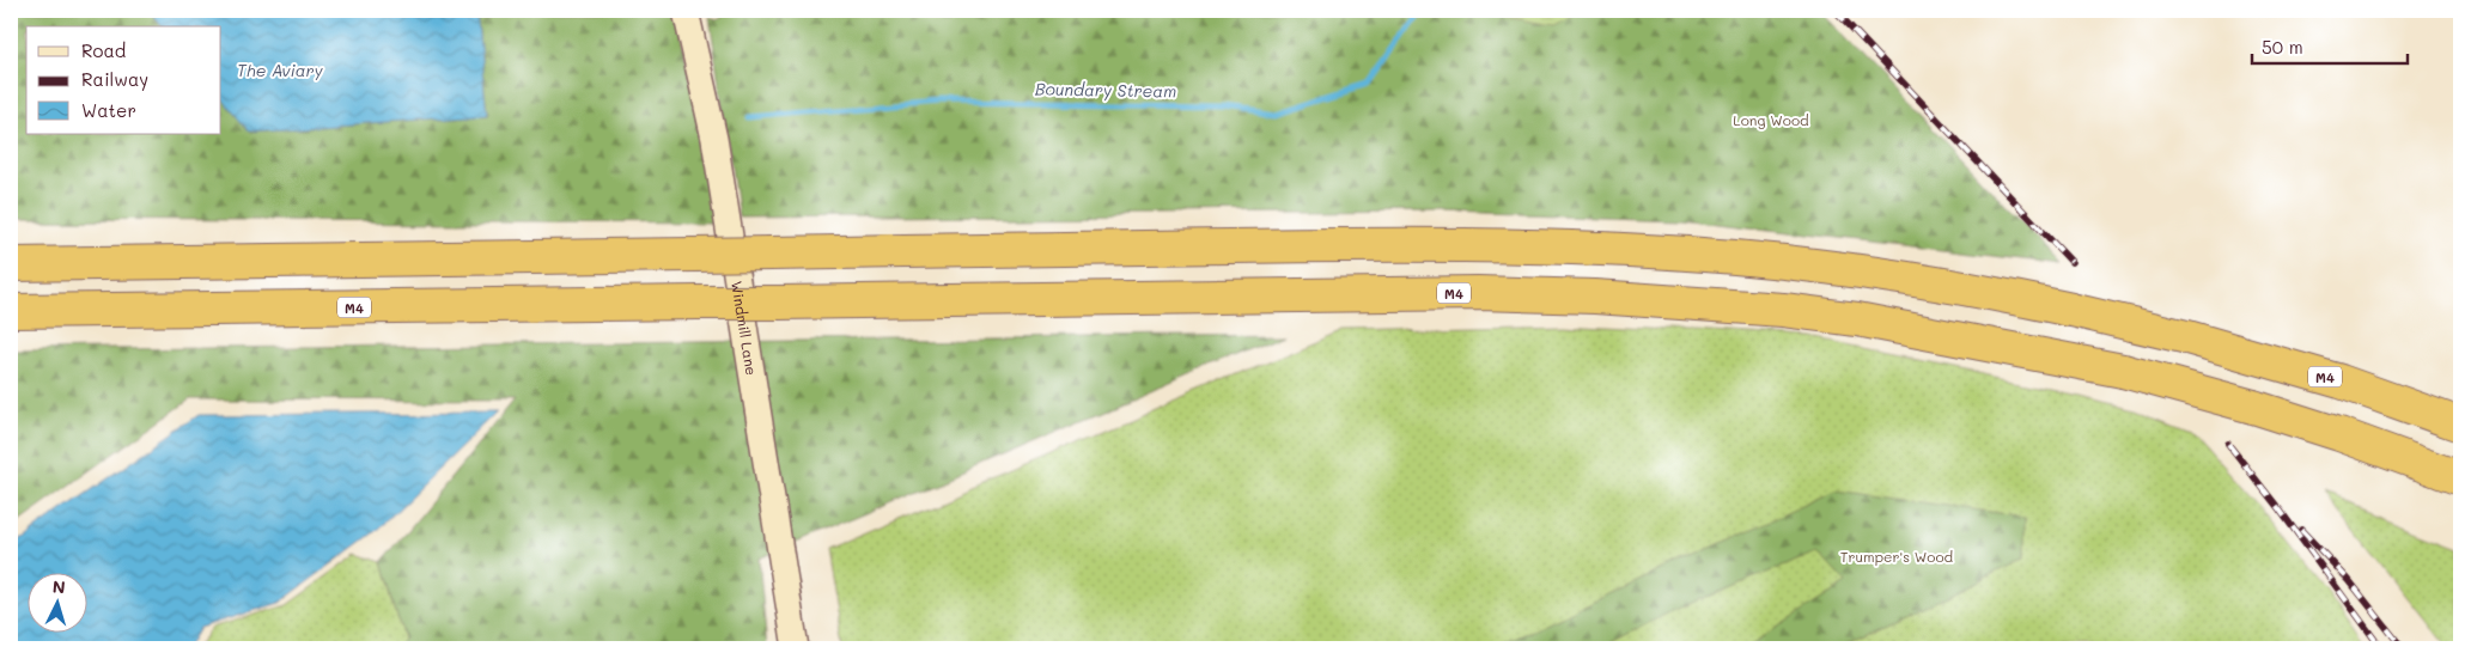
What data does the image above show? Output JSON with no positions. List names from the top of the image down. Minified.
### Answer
{"streets":{"highway":["M4"],"main road":["Windmill Lane"]},"water":["The Aviary","Boundary Stream"],"parks":["Long Wood","Trumper's Wood"],"legend":["Road","Railway","Water"],"scale_bar":"50 m","north":"top"}
